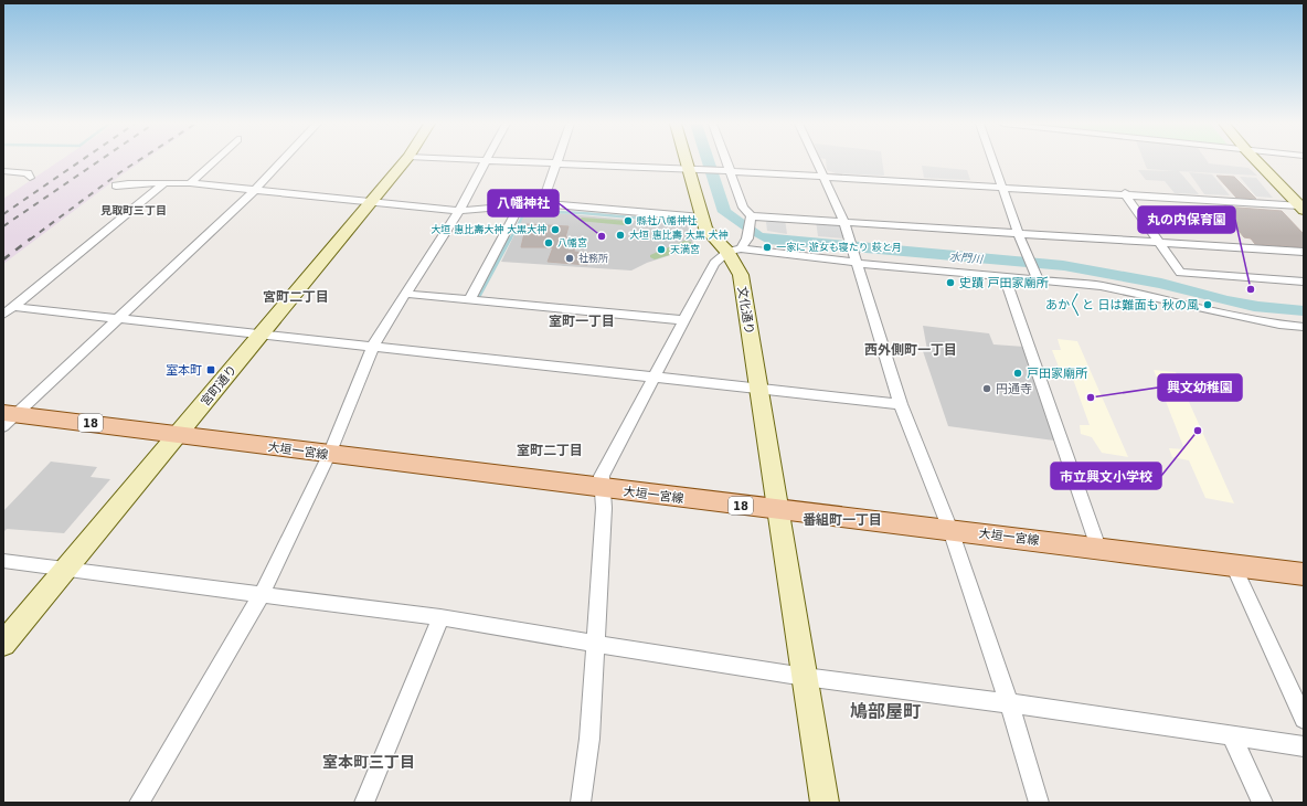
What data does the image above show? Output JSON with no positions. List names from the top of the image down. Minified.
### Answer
{"streets":{"main road":["18","大垣一宮線"],"street":["文化通り","宮町通り"]},"crossings":[["文化通り","大垣一宮線"],["宮町通り","大垣一宮線"]],"districts":["見取町三丁目","宮町二丁目","室町一丁目","西外側町一丁目","室町二丁目","番組町一丁目","鳩部屋町","室本町三丁目"],"water":["水門川"],"places":{"other":["縣社八幡神社","大垣 惠比壽大神 大黒大神","大垣 惠比壽 大黒 大神","八幡神社","八幡宮","一家に 遊女も寝たり 萩と月","天満宮","社務所","史蹟 戸田家廟所","丸の内保育園","あか〱と 日は難面も 秋の風","戸田家廟所","円通寺","興文幼稚園","市立興文小学校"],"transit":["室本町"]}}
